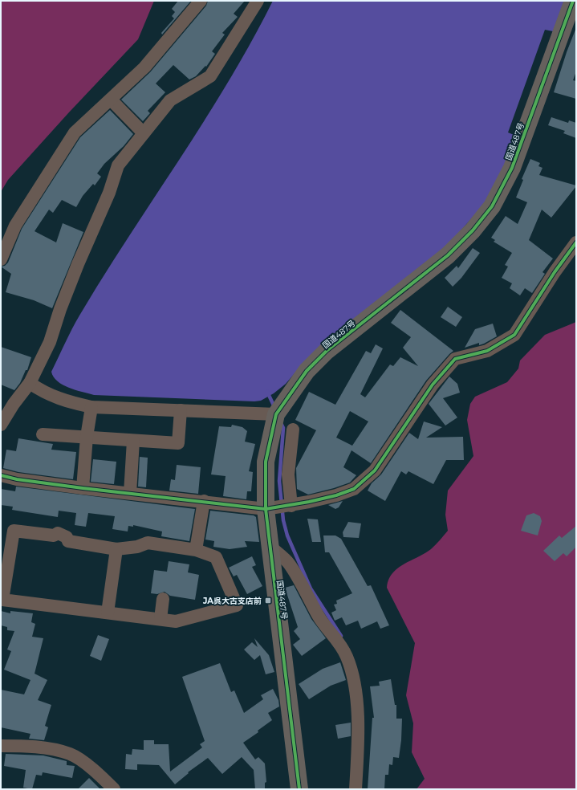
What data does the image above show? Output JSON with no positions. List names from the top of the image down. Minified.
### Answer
{"streets":{"highway":["国道487号"]},"places":{"transit":["JA呉大古支店前"]}}
